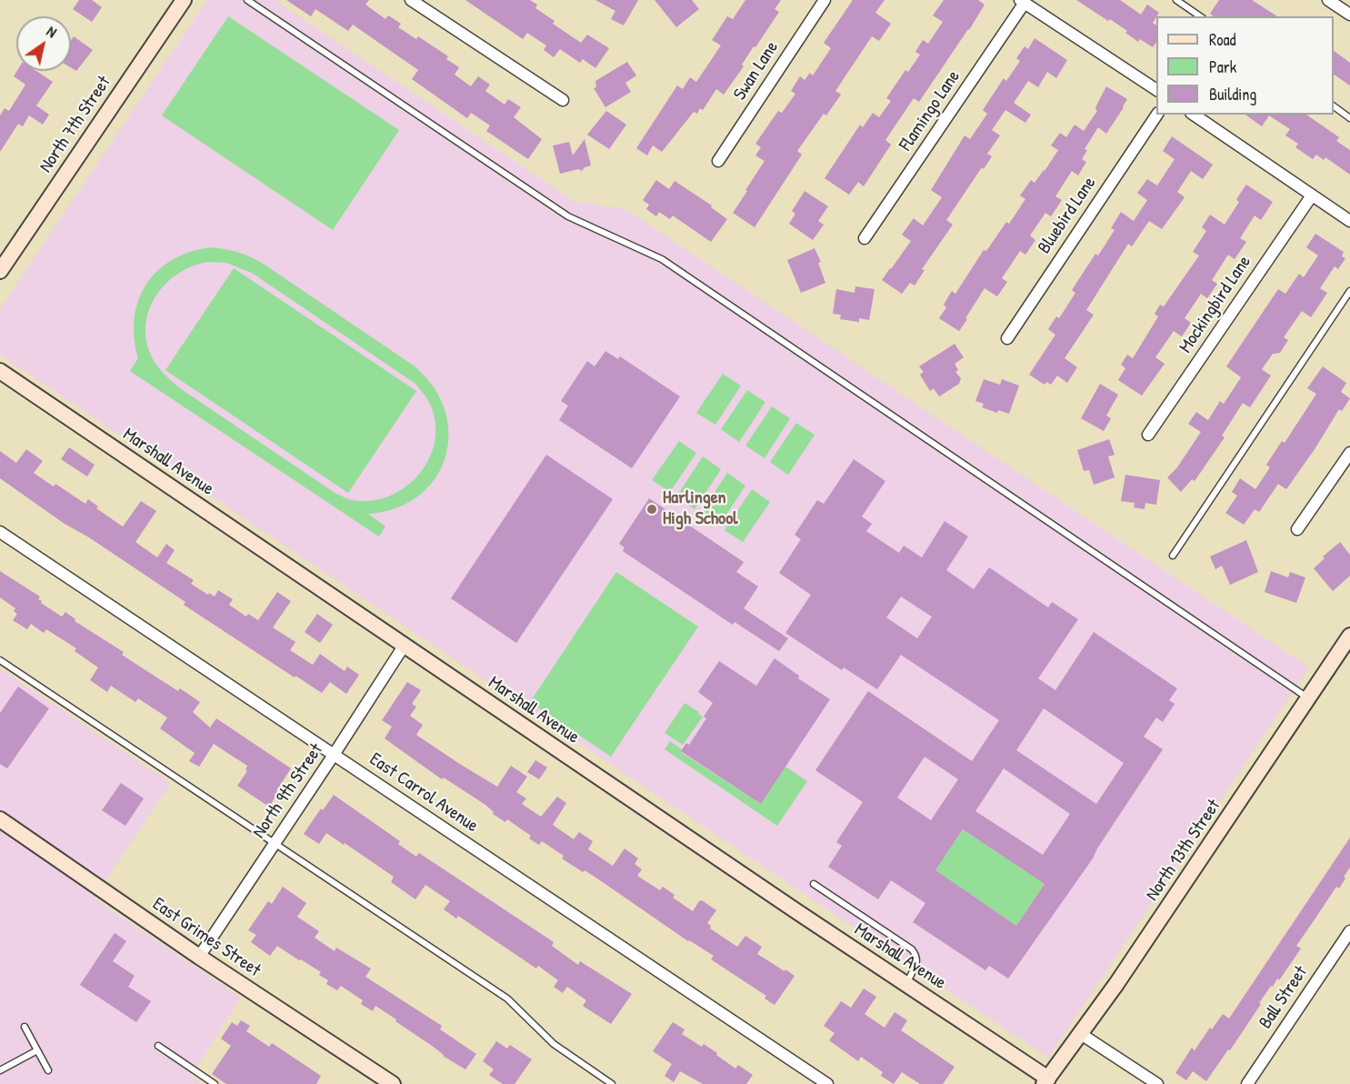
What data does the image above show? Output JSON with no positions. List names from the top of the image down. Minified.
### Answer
{"streets":{"street":["Swan Lane","Flamingo Lane","North 7th Street","Bluebird Lane","Mockingbird Lane","Marshall Avenue","North 9th Street","East Carrol Avenue","North 13th Street","East Grimes Street","Ball Street"]},"crossings":[["Marshall Avenue","North 9th Street"],["Marshall Avenue","North 13th Street"],["North 9th Street","East Carrol Avenue"],["North 9th Street","East Grimes Street"]],"places":["Harlingen High School"],"legend":["Road","Park","Building"],"north":"top right"}
